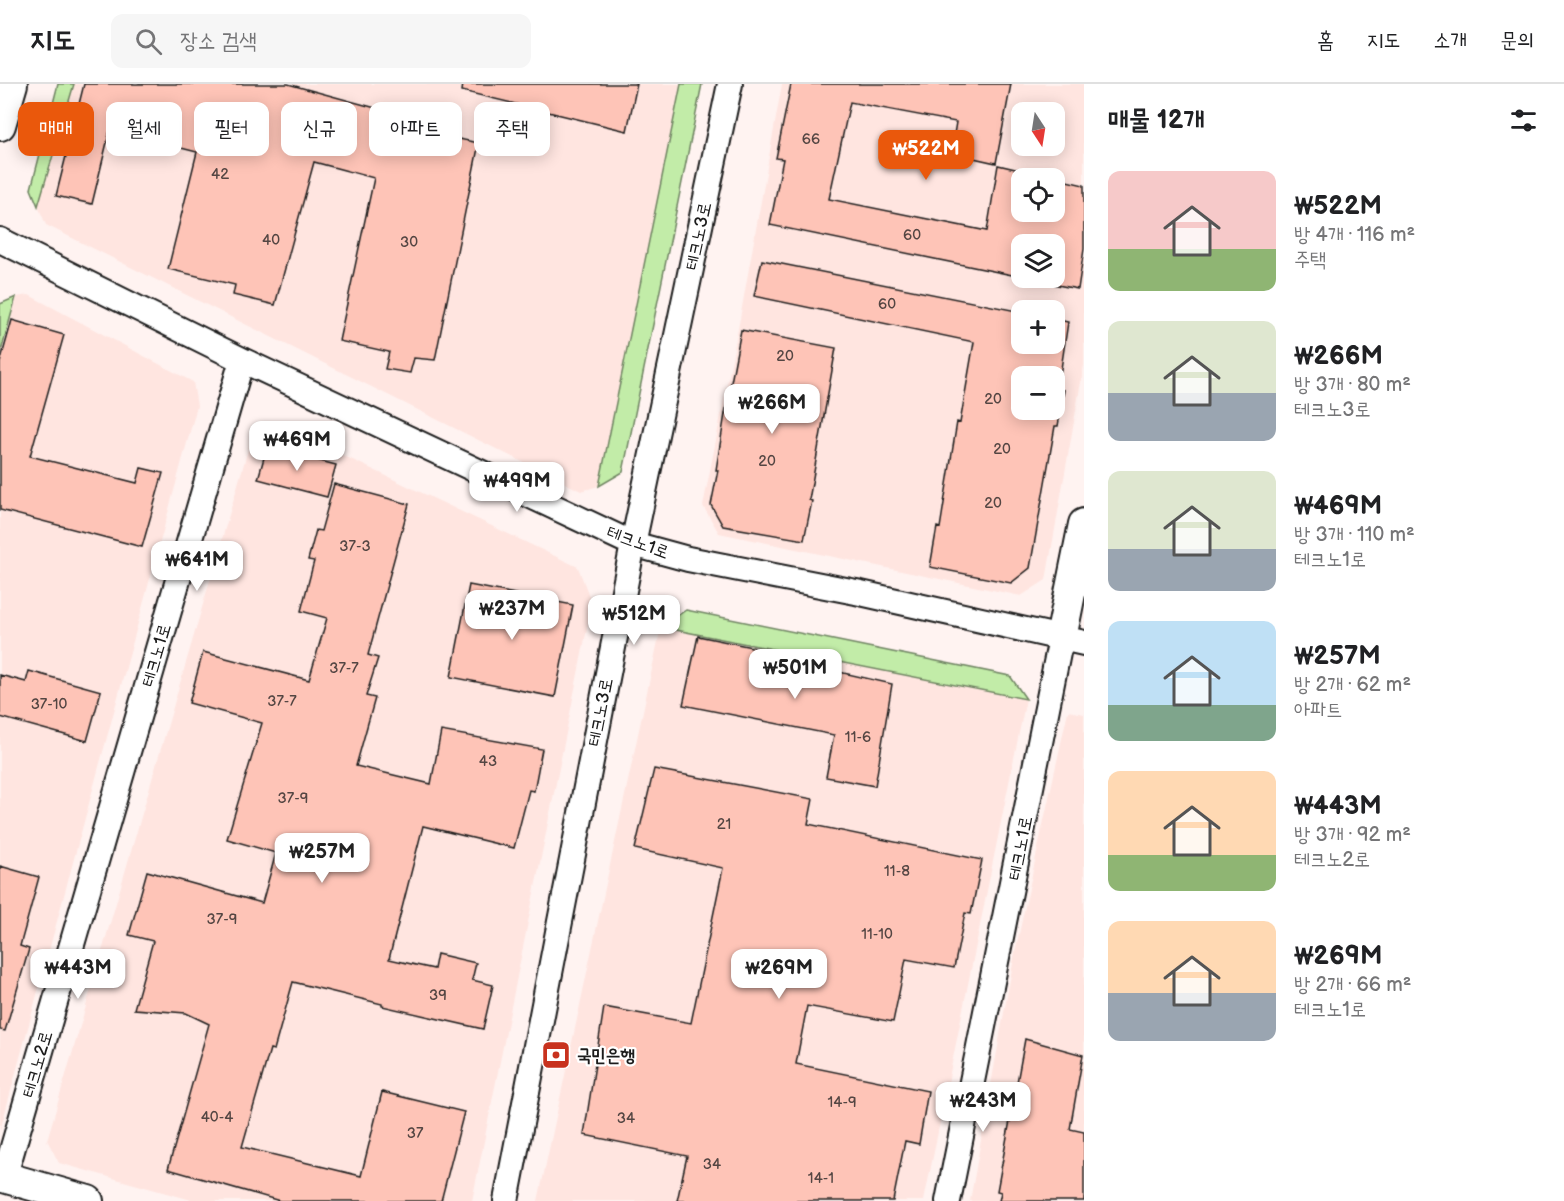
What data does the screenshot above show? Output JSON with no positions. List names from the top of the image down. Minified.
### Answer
{"streets":{"main road":["테크노1로","테크노2로"],"street":["테크노3로"]},"crossings":[["테크노3로","테크노1로"],["테크노1로","테크노2로"]],"places":{"bank":["국민은행"]},"house_numbers":["66","42","60","40","30","60","20","20","20","20","20","37-3","37-7","37-7","37-10","11-6","43","37-9","21","11-8","37-9","11-10","39","14-9","40-4","34","37","34","14-1"],"north":"bottom","page":{"header":"지도","search":"장소 검색","nav":["홈","지도","소개","문의"],"heading":"매물 12개","map_buttons":["+","−"],"chip":["매매","월세","필터","신규","아파트","주택"],"price":["₩522M","₩266M","₩469M","₩499M","₩641M","₩237M","₩512M","₩501M","₩257M","₩443M","₩269M","₩243M"],"list":[{"name":"₩522M","note":"방 4개 · 116 m² · 주택"},{"name":"₩266M","note":"방 3개 · 80 m² · 테크노3로"},{"name":"₩469M","note":"방 3개 · 110 m² · 테크노1로"},{"name":"₩257M","note":"방 2개 · 62 m² · 아파트"},{"name":"₩443M","note":"방 3개 · 92 m² · 테크노2로"},{"name":"₩269M","note":"방 2개 · 66 m² · 테크노1로"}]}}
